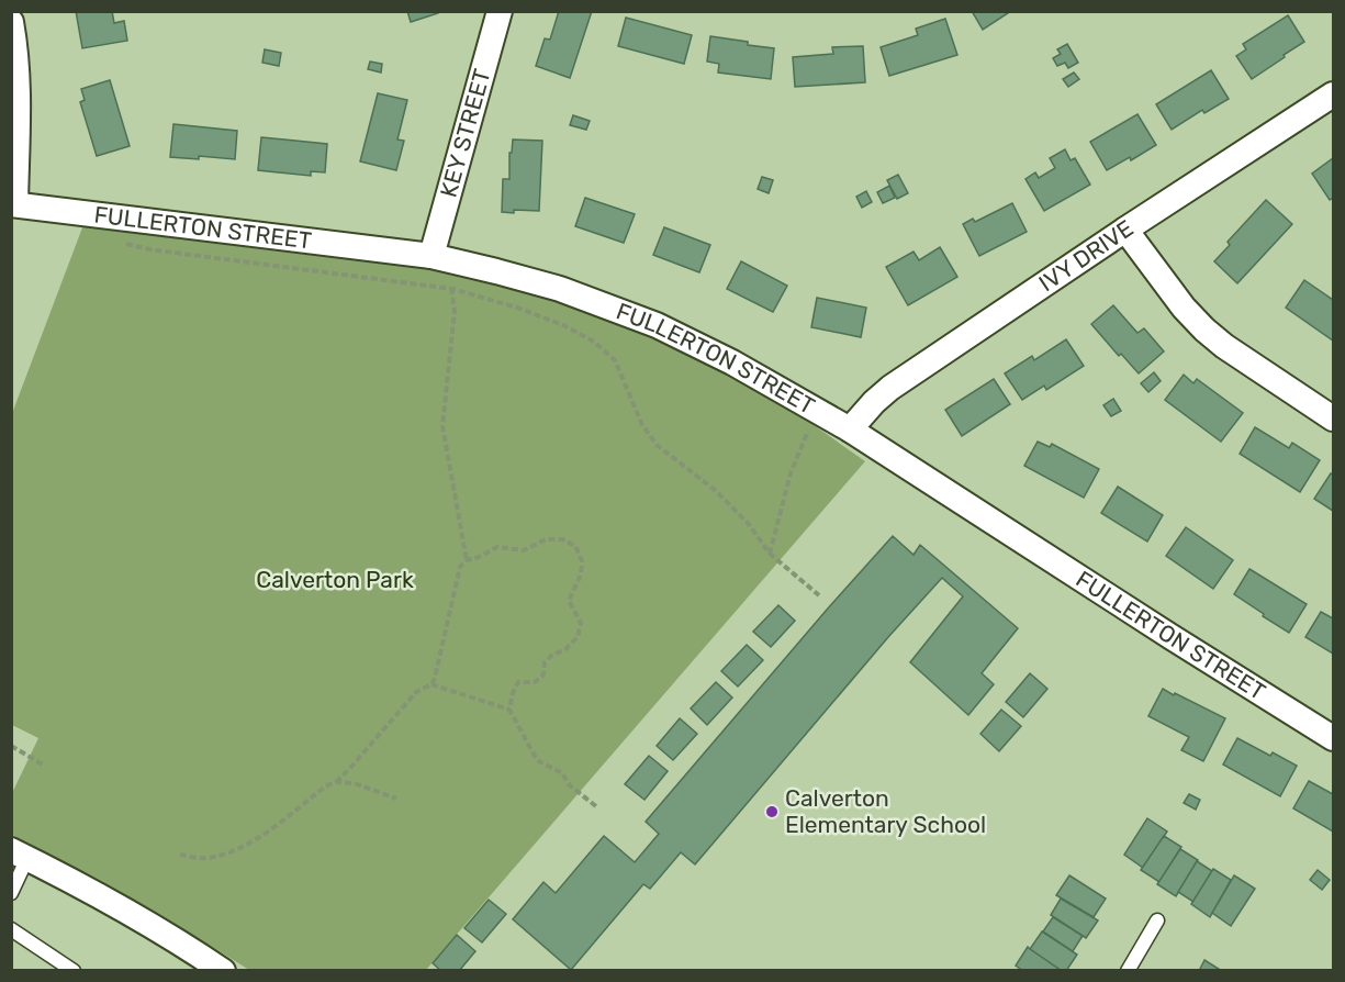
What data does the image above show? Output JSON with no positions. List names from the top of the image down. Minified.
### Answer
{"streets":{"street":["KEY STREET","FULLERTON STREET","IVY DRIVE"]},"crossings":[["KEY STREET","FULLERTON STREET"],["FULLERTON STREET","IVY DRIVE"]],"parks":["Calverton Park"],"places":["Calverton Elementary School"]}
